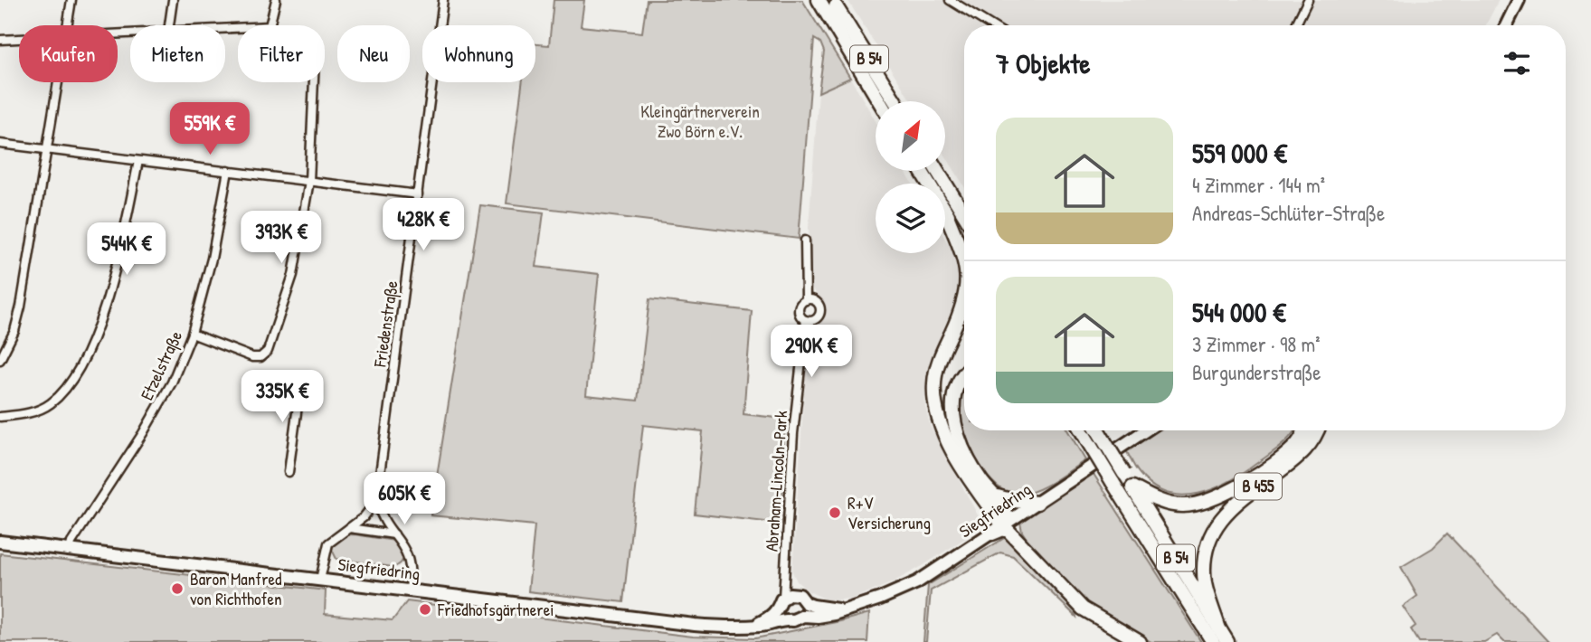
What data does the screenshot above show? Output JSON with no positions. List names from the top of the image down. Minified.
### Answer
{"streets":{"highway":["B 54","B 455"],"main road":["Siegfriedring"],"street":["Friedenstraße","Etzelstraße","Abraham-Lincoln-Park"]},"crossings":[["B 54","B 455"],["Etzelstraße","Siegfriedring"],["Abraham-Lincoln-Park","Siegfriedring"]],"parks":["Kleingärtnerverein Zwo Börn e.V."],"places":["R+V Versicherung","Baron Manfred von Richthofen","Friedhofsgärtnerei"],"north":"top right","page":{"chip":["Kaufen","Mieten","Filter","Neu","Wohnung"],"heading":"7 Objekte","list":[{"name":"559 000 €","note":"4 Zimmer · 144 m² · Andreas-Schlüter-Straße"},{"name":"544 000 €","note":"3 Zimmer · 98 m² · Burgunderstraße"}],"price":["559K €","428K €","393K €","544K €","290K €","335K €","605K €"]}}
